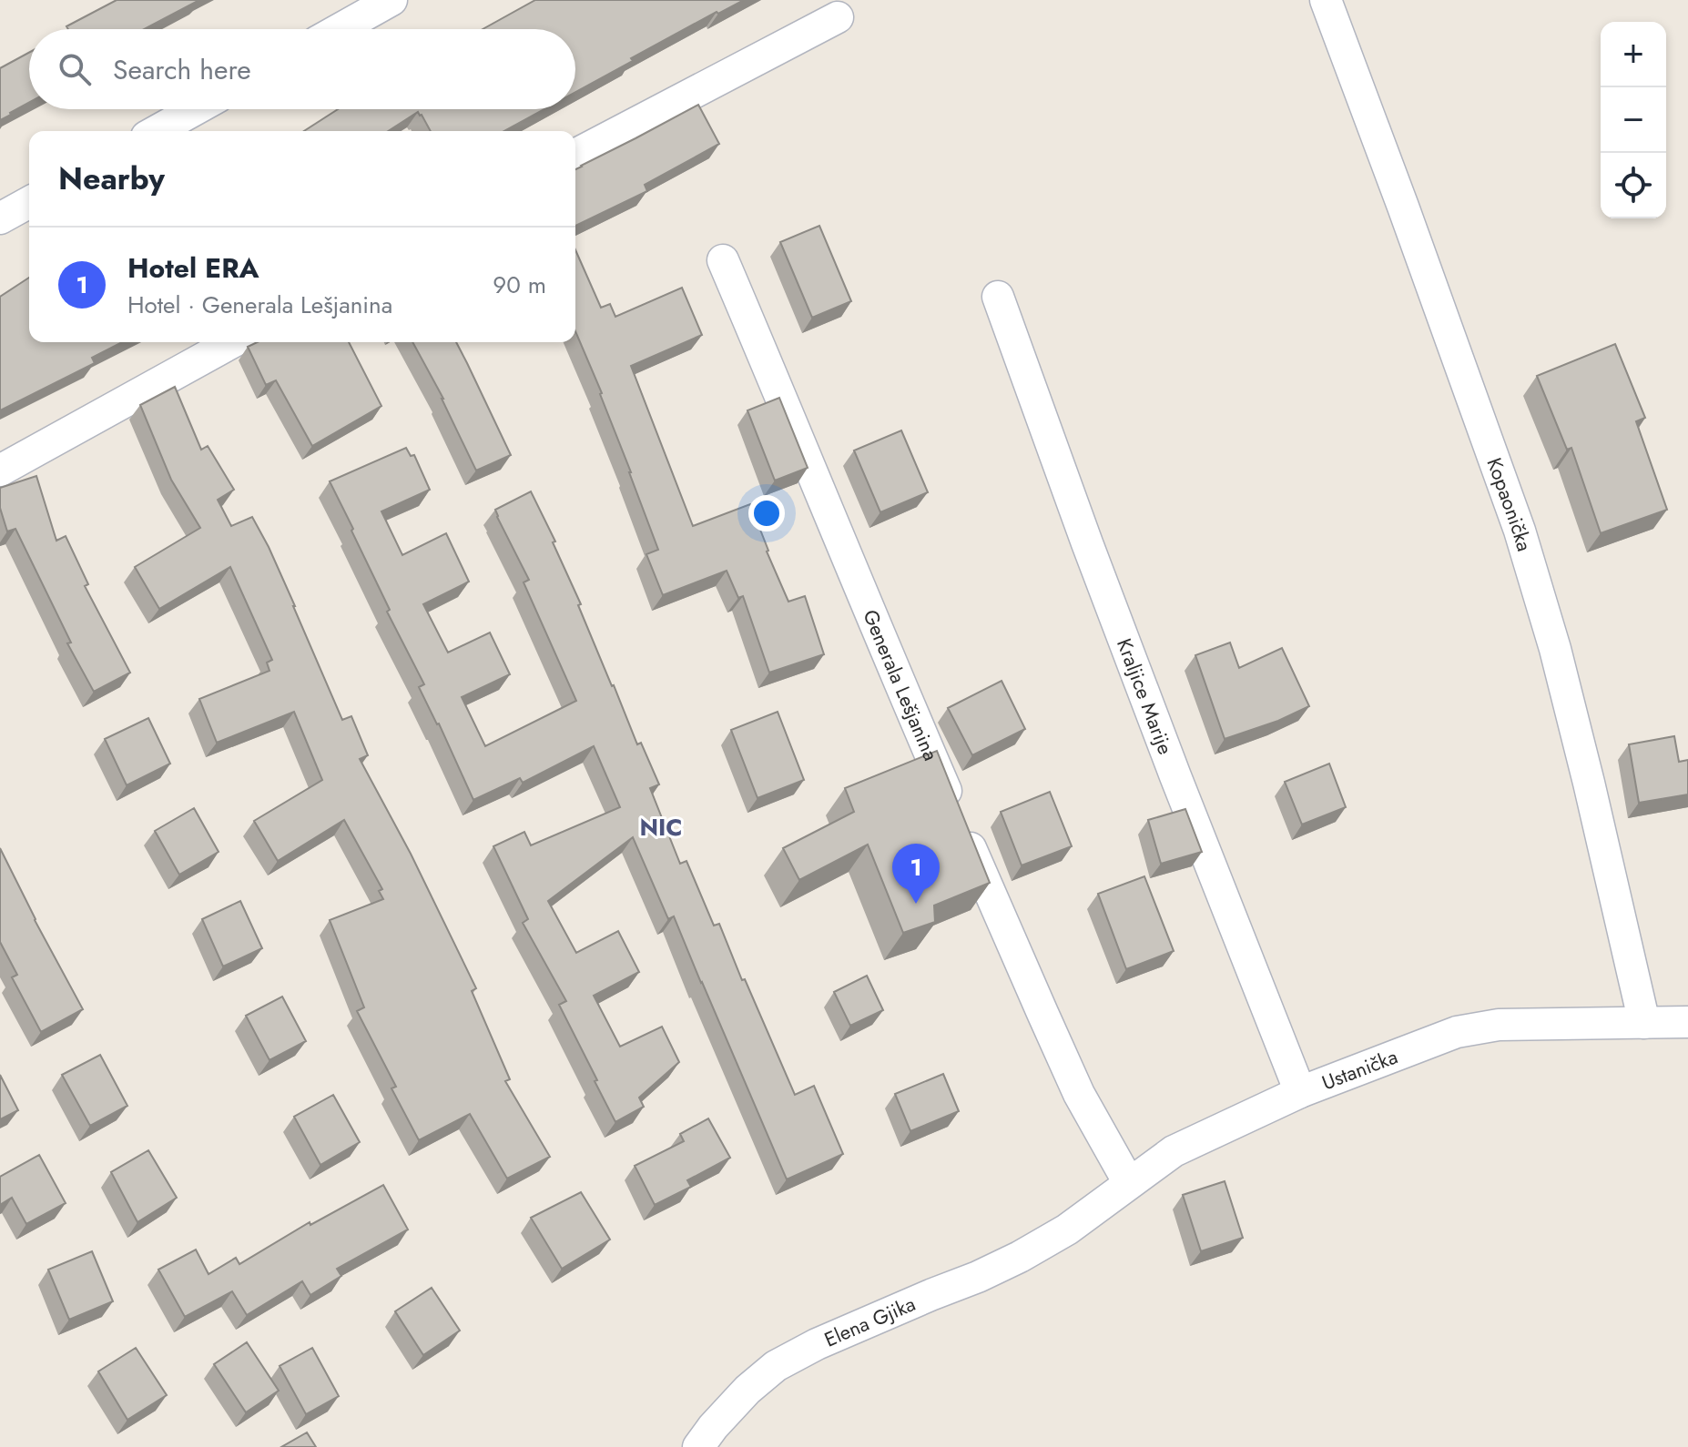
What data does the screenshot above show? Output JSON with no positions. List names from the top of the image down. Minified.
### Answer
{"streets":{"street":["Kopaonička","Generala Lešjanina","Kraljice Marije","Ustanička","Elena Gjika"]},"crossings":[["Kopaonička","Ustanička"],["Generala Lešjanina","Ustanička"],["Kraljice Marije","Ustanička"],["Ustanička","Elena Gjika"]],"districts":["NIC"],"page":{"map_buttons":["+","−"],"search":"Search here","heading":"Nearby","list":[{"mark":"1","name":"Hotel ERA","note":"Hotel · Generala Lešjanina","value":"90 m"}],"pins":"1"}}
